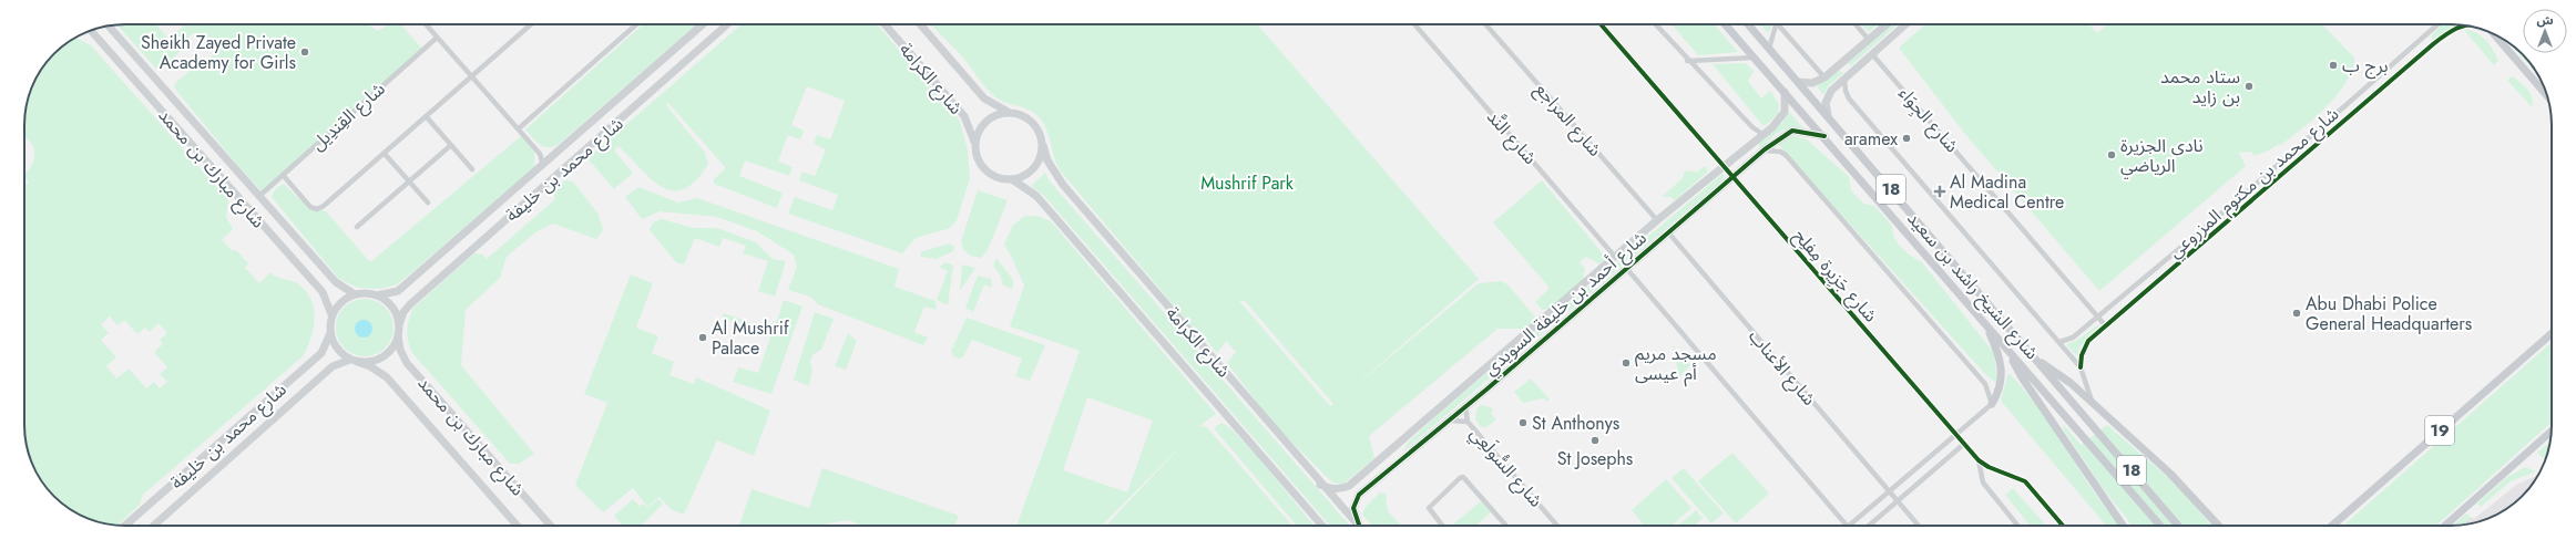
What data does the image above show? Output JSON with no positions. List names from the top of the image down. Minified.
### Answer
{"streets":{"main road":["شارع الكرامة","شارع مبارك بن محمد","شارع محمد بن خليفة","18","شارع الشيخ راشد بن سعيد","شارع أحمد بن خليفة السويدي","19"],"street":["شارع القِندِيل","شارع المراجع","شارع الجِوَاء","شارع النَّد","شارع محمد بن مكتوم المزروعي","شارع جَزِيرة مِفلِح","شارع الأعناب","شارع السُّولَعِي"]},"crossings":[["شارع الكرامة","شارع أحمد بن خليفة السويدي"],["شارع القِندِيل","شارع مبارك بن محمد"],["شارع المراجع","شارع أحمد بن خليفة السويدي"],["شارع الجِوَاء","شارع محمد بن مكتوم المزروعي"],["شارع النَّد","شارع أحمد بن خليفة السويدي"],["شارع مبارك بن محمد","شارع محمد بن خليفة"],["شارع جَزِيرة مِفلِح","شارع أحمد بن خليفة السويدي"],["شارع الشيخ راشد بن سعيد","شارع أحمد بن خليفة السويدي"],["شارع أحمد بن خليفة السويدي","شارع الأعناب"],["شارع أحمد بن خليفة السويدي","شارع السُّولَعِي"]],"parks":["Mushrif Park"],"places":{"other":["Sheikh Zayed Private Academy for Girls","برج ب","ستاد محمد بن زايد","aramex","نادى الجزيرة الرياضي","Abu Dhabi Police General Headquarters","Al Mushrif Palace","مسجد مريم أم عيسى","St Anthonys","St Josephs"],"health":["Al Madina Medical Centre"]},"north":"top"}
